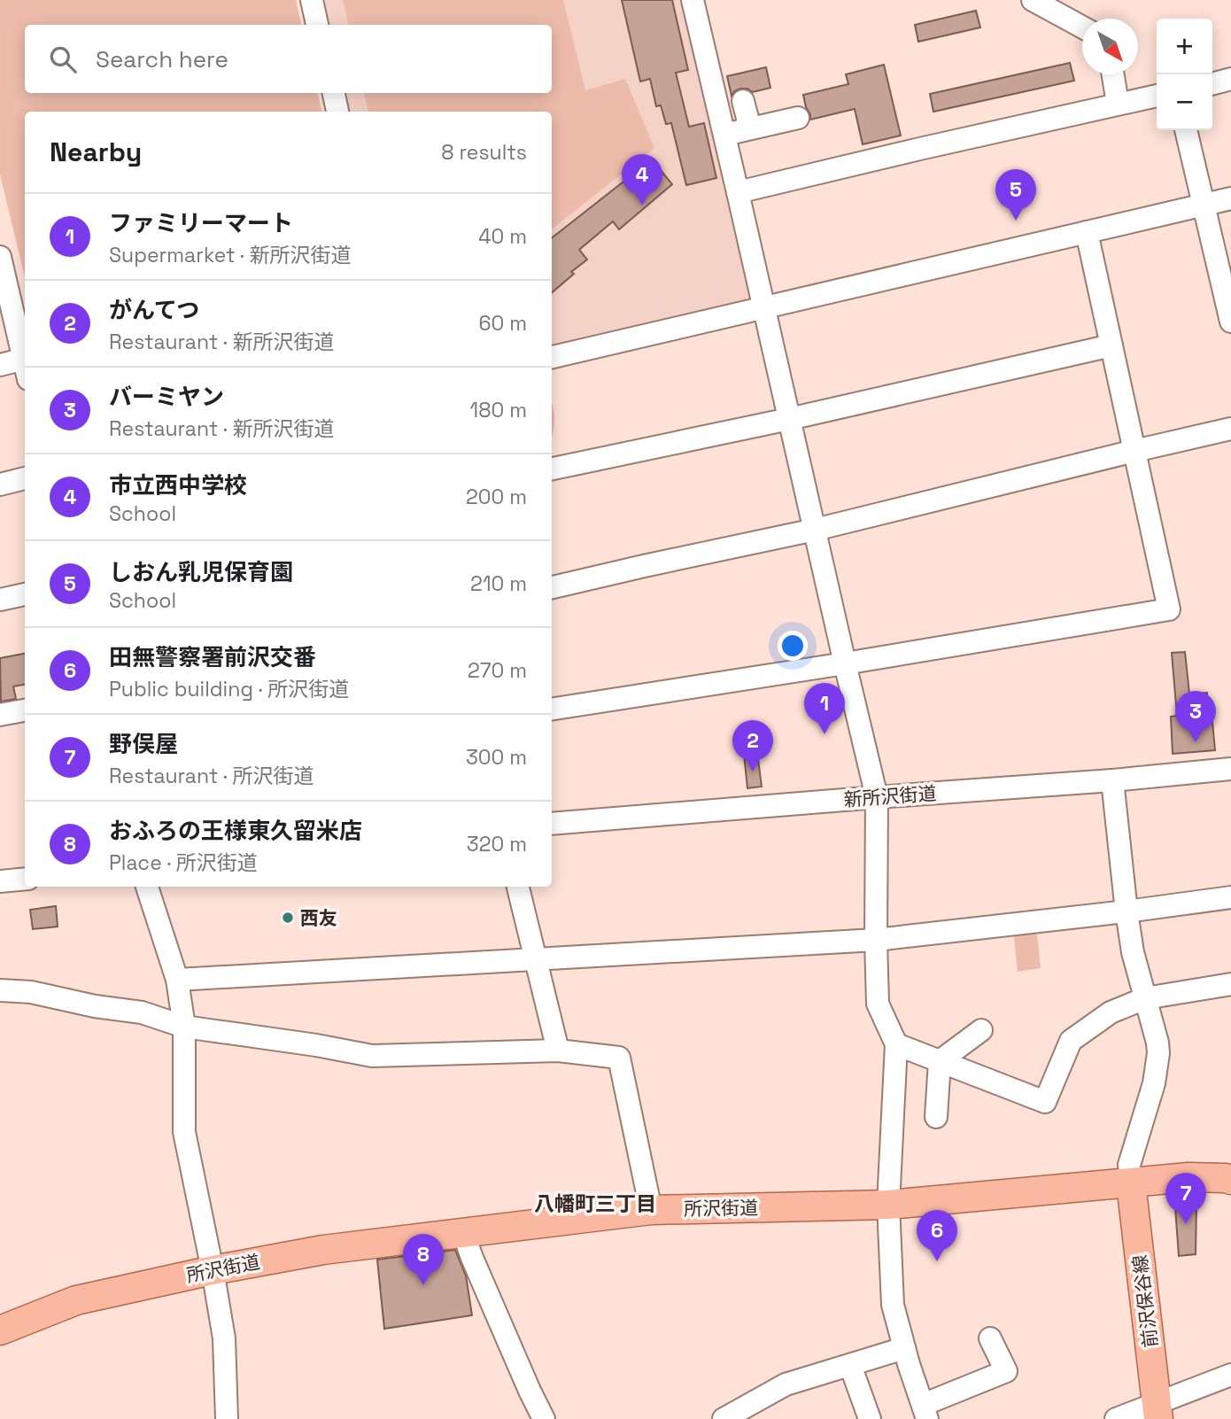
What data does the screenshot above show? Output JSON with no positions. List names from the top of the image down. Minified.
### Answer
{"streets":{"main road":["所沢街道","前沢保谷線"],"street":["新所沢街道"]},"crossings":[["所沢街道","前沢保谷線"]],"districts":["八幡町三丁目"],"places":["西友"],"north":"bottom right","page":{"map_buttons":["+","−"],"search":"Search here","heading":["Nearby","8 results"],"pins":["4","5","1","3","2","7","6","8"],"list":[{"mark":"1","name":"ファミリーマート","note":"Supermarket · 新所沢街道","value":"40 m"},{"mark":"2","name":"がんてつ","note":"Restaurant · 新所沢街道","value":"60 m"},{"mark":"3","name":"バーミヤン","note":"Restaurant · 新所沢街道","value":"180 m"},{"mark":"4","name":"市立西中学校","note":"School","value":"200 m"},{"mark":"5","name":"しおん乳児保育園","note":"School","value":"210 m"},{"mark":"6","name":"田無警察署前沢交番","note":"Public building · 所沢街道","value":"270 m"},{"mark":"7","name":"野俣屋","note":"Restaurant · 所沢街道","value":"300 m"},{"mark":"8","name":"おふろの王様東久留米店","note":"Place · 所沢街道","value":"320 m"}]}}
